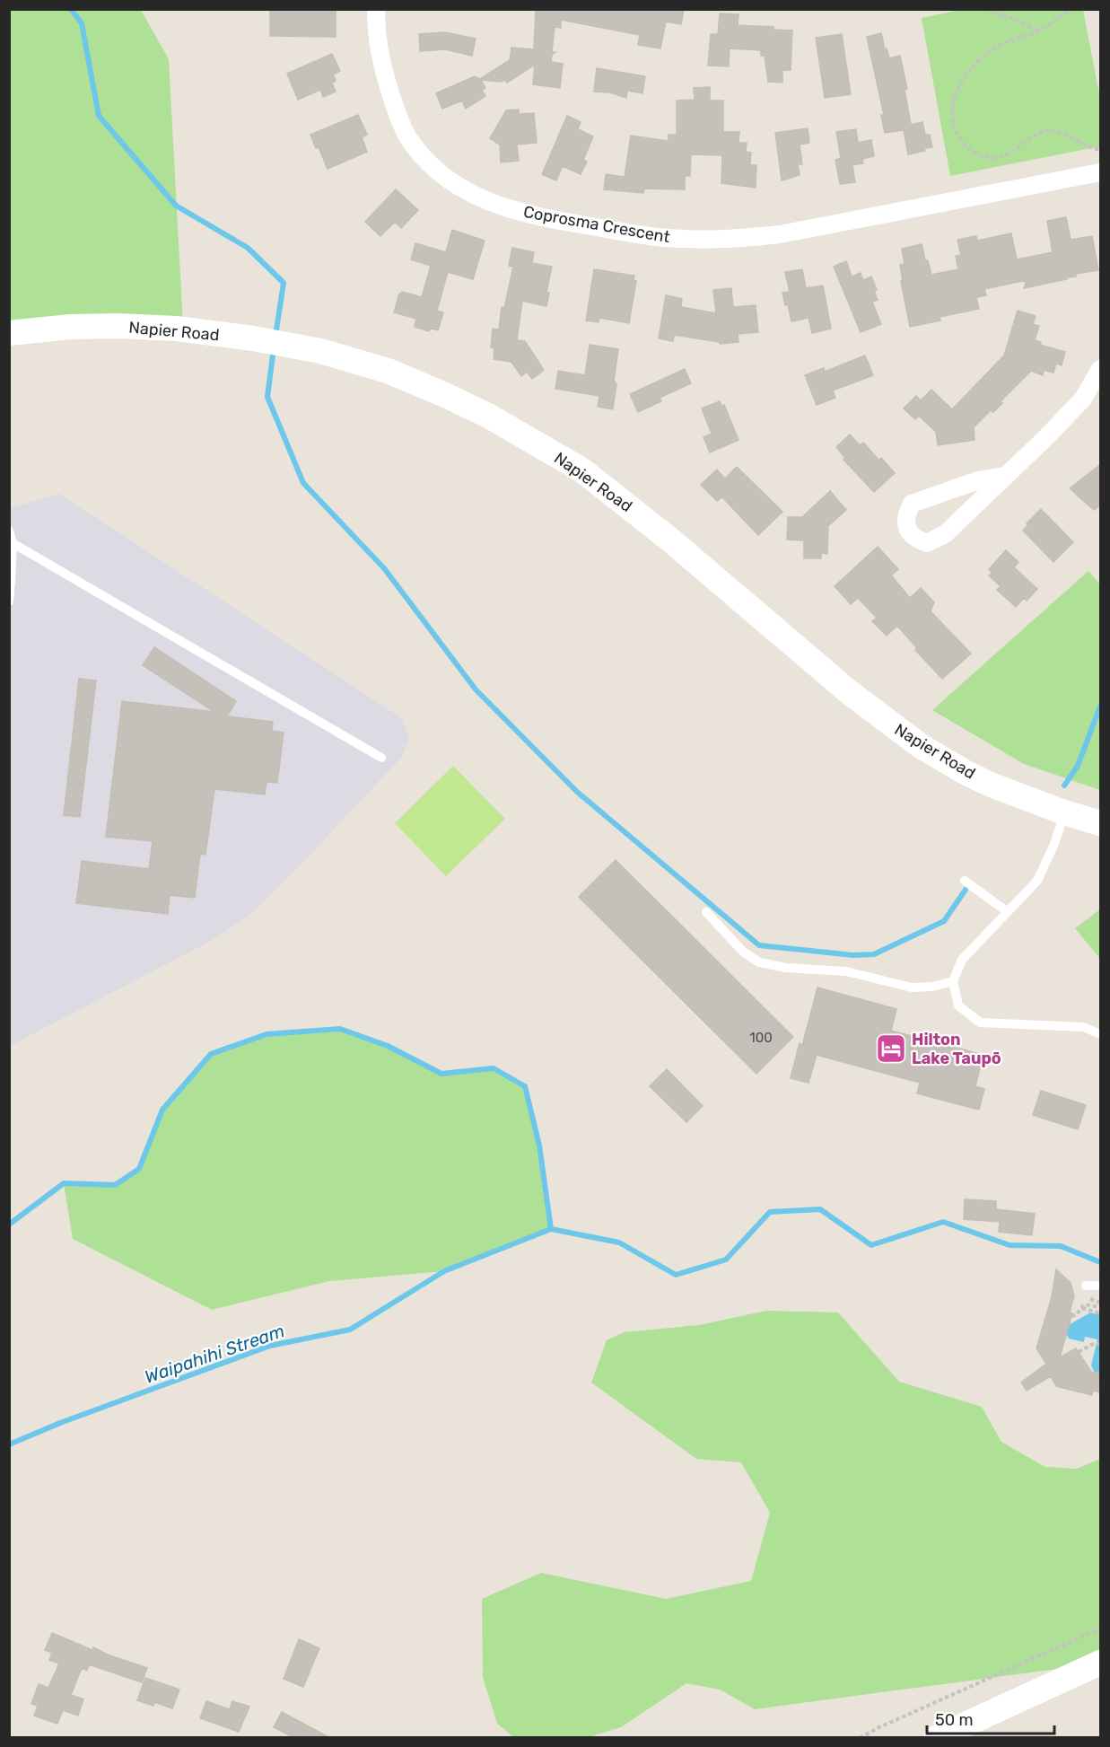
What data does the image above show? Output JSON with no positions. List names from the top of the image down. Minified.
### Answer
{"streets":{"main road":["Napier Road"],"street":["Coprosma Crescent"]},"water":["Waipahihi Stream"],"places":{"hotel":["Hilton Lake Taupō"]},"house_numbers":["100"],"scale_bar":"50 m"}
